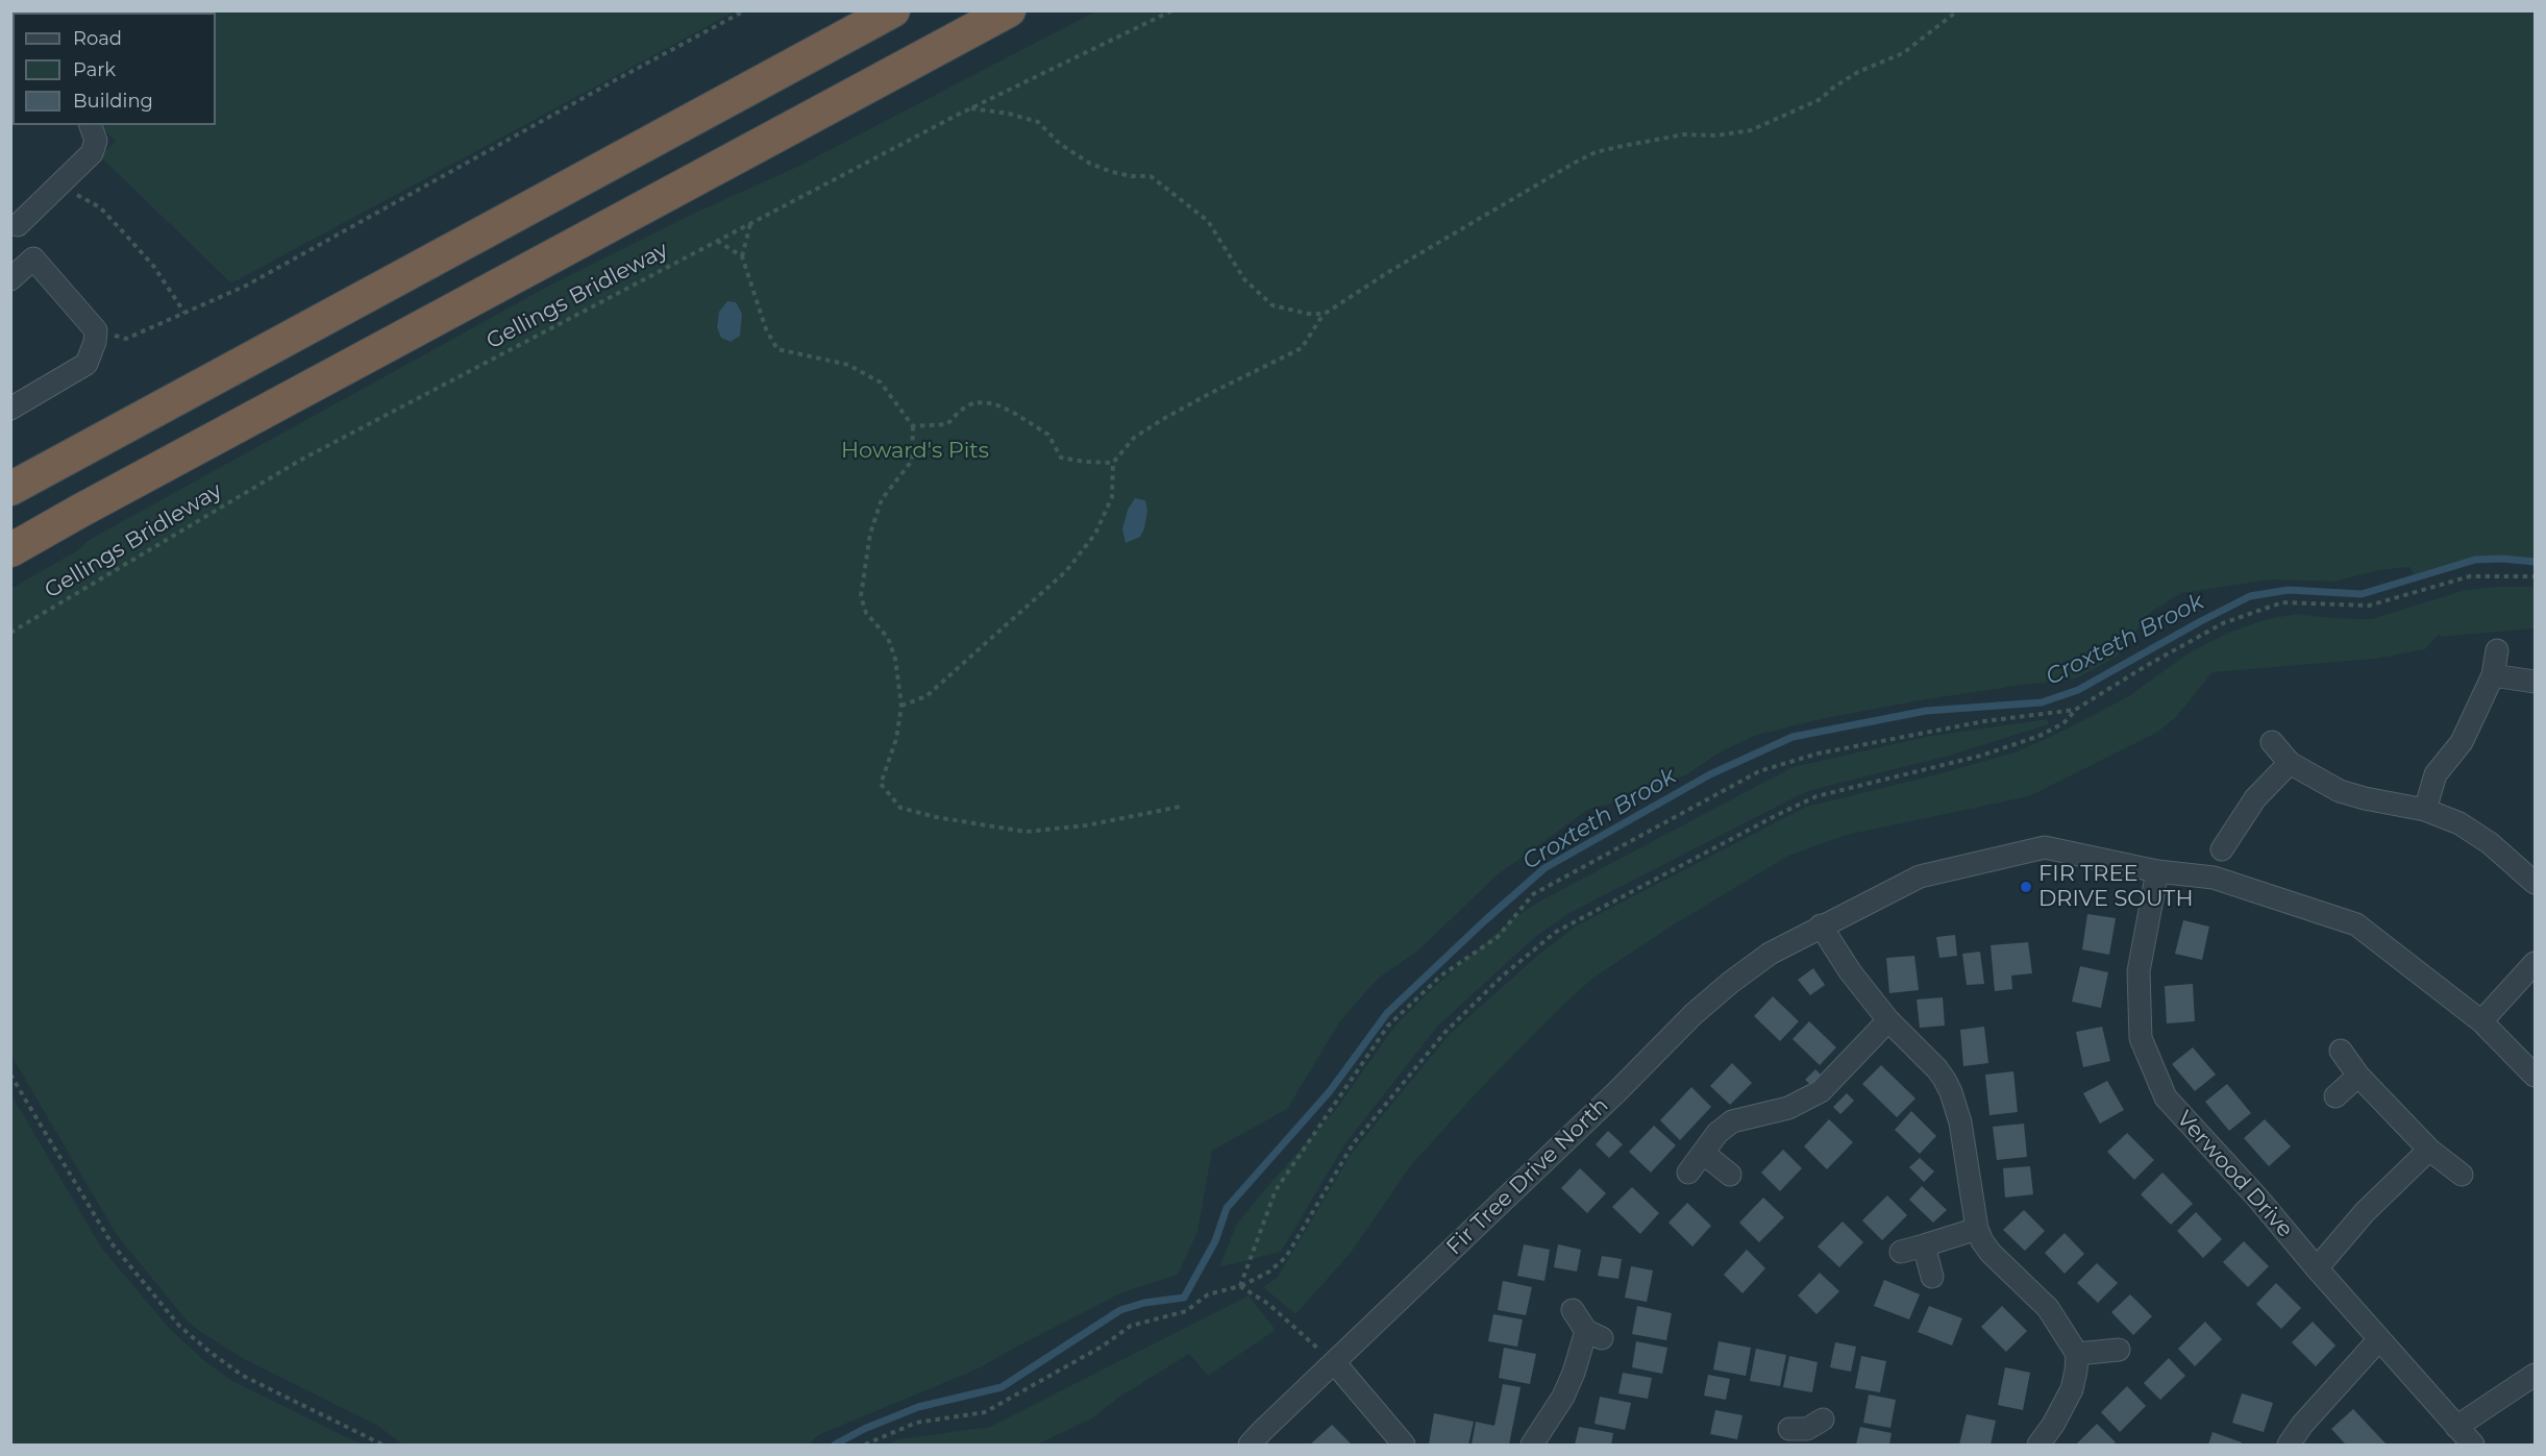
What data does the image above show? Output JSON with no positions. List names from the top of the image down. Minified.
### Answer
{"streets":{"street":["Verwood Drive","Fir Tree Drive North"],"path":["Gellings Bridleway"]},"water":["Croxteth Brook"],"parks":["Howard's Pits"],"places":["FIR TREE DRIVE SOUTH"],"legend":["Road","Park","Building"]}
